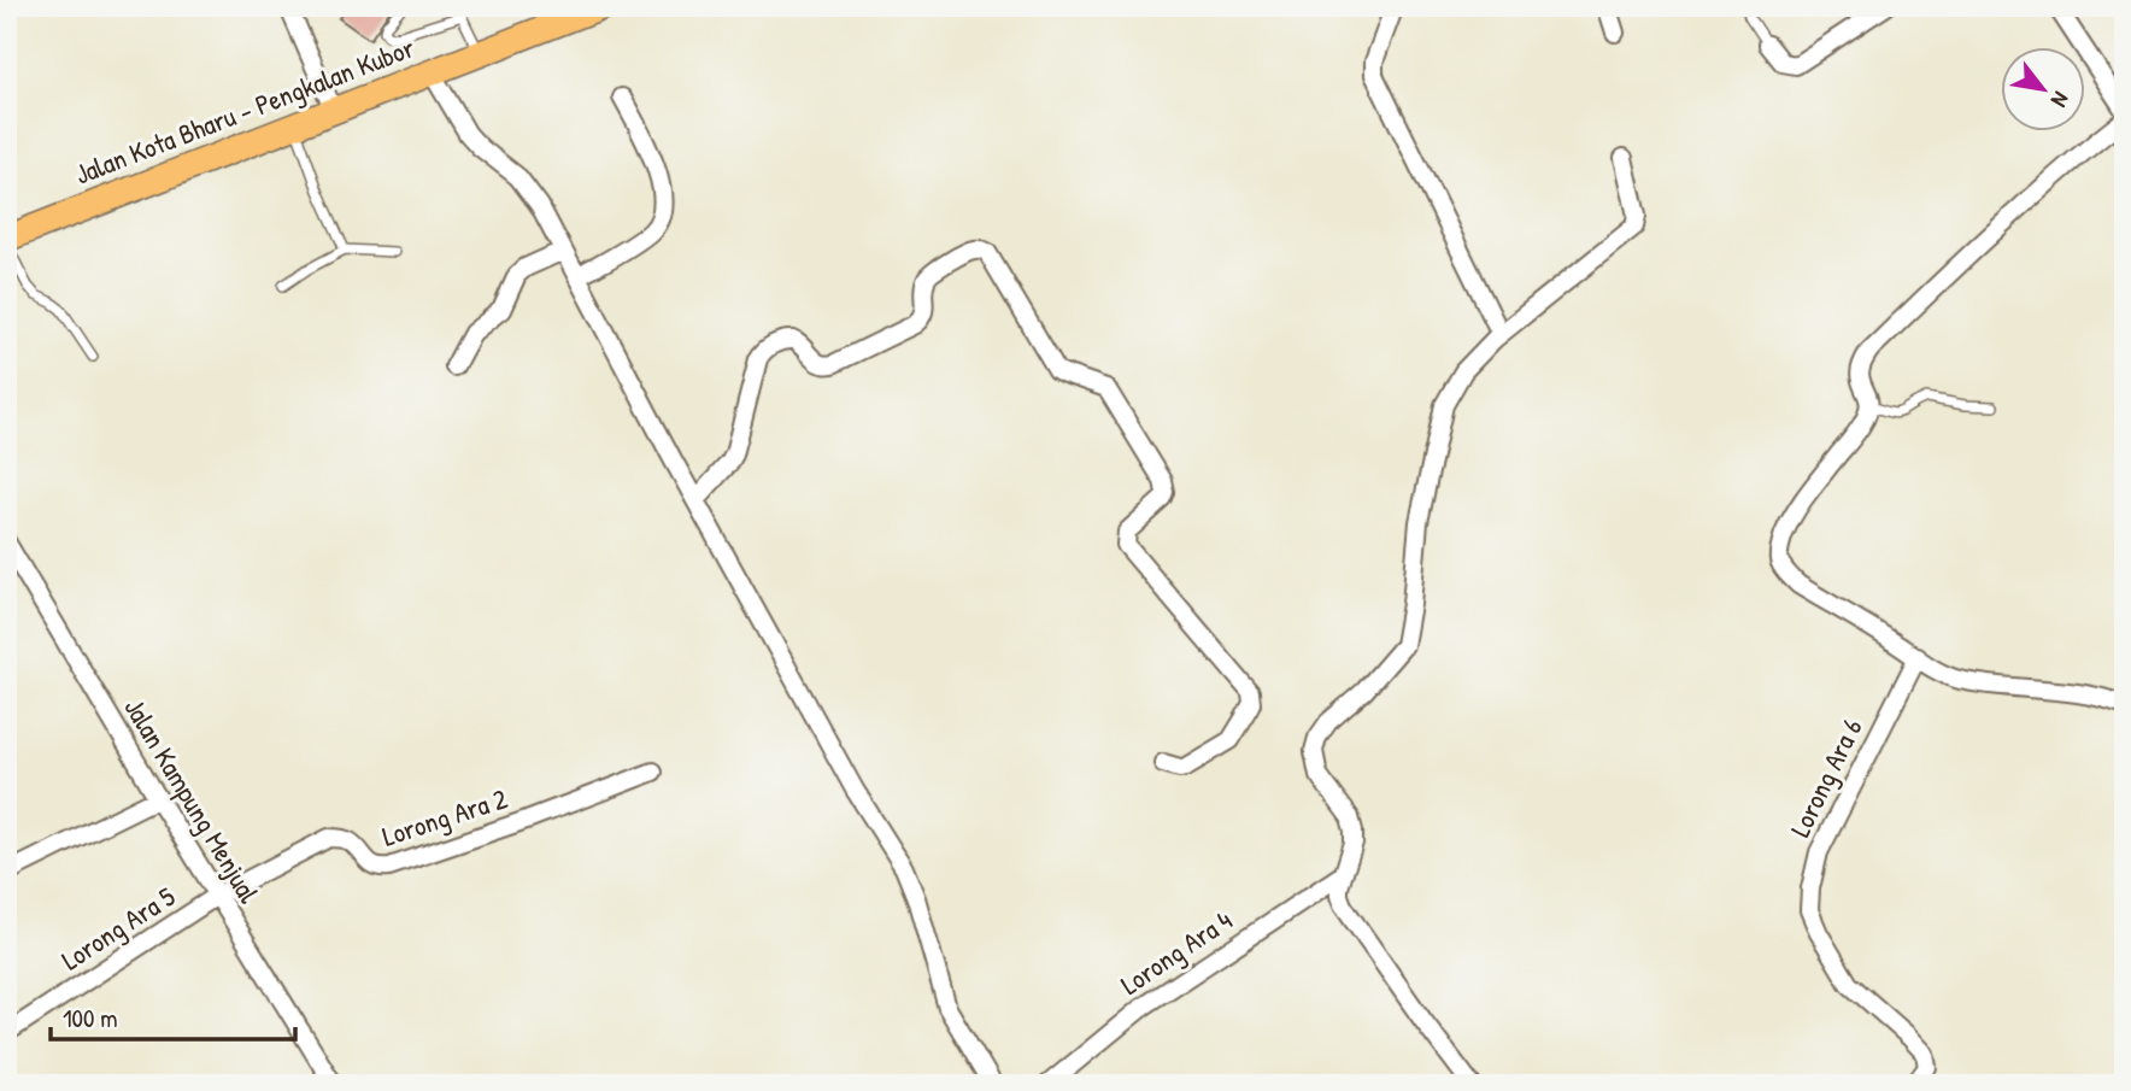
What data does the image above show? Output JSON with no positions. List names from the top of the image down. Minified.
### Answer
{"streets":{"main road":["Jalan Kota Bharu - Pengkalan Kubor"],"street":["Lorong Ara 6","Jalan Kampung Menjual","Lorong Ara 2","Lorong Ara 5","Lorong Ara 4"]},"crossings":[["Jalan Kampung Menjual","Lorong Ara 2"],["Jalan Kampung Menjual","Lorong Ara 5"],["Lorong Ara 2","Lorong Ara 5"]],"scale_bar":"100 m","north":"bottom right"}
